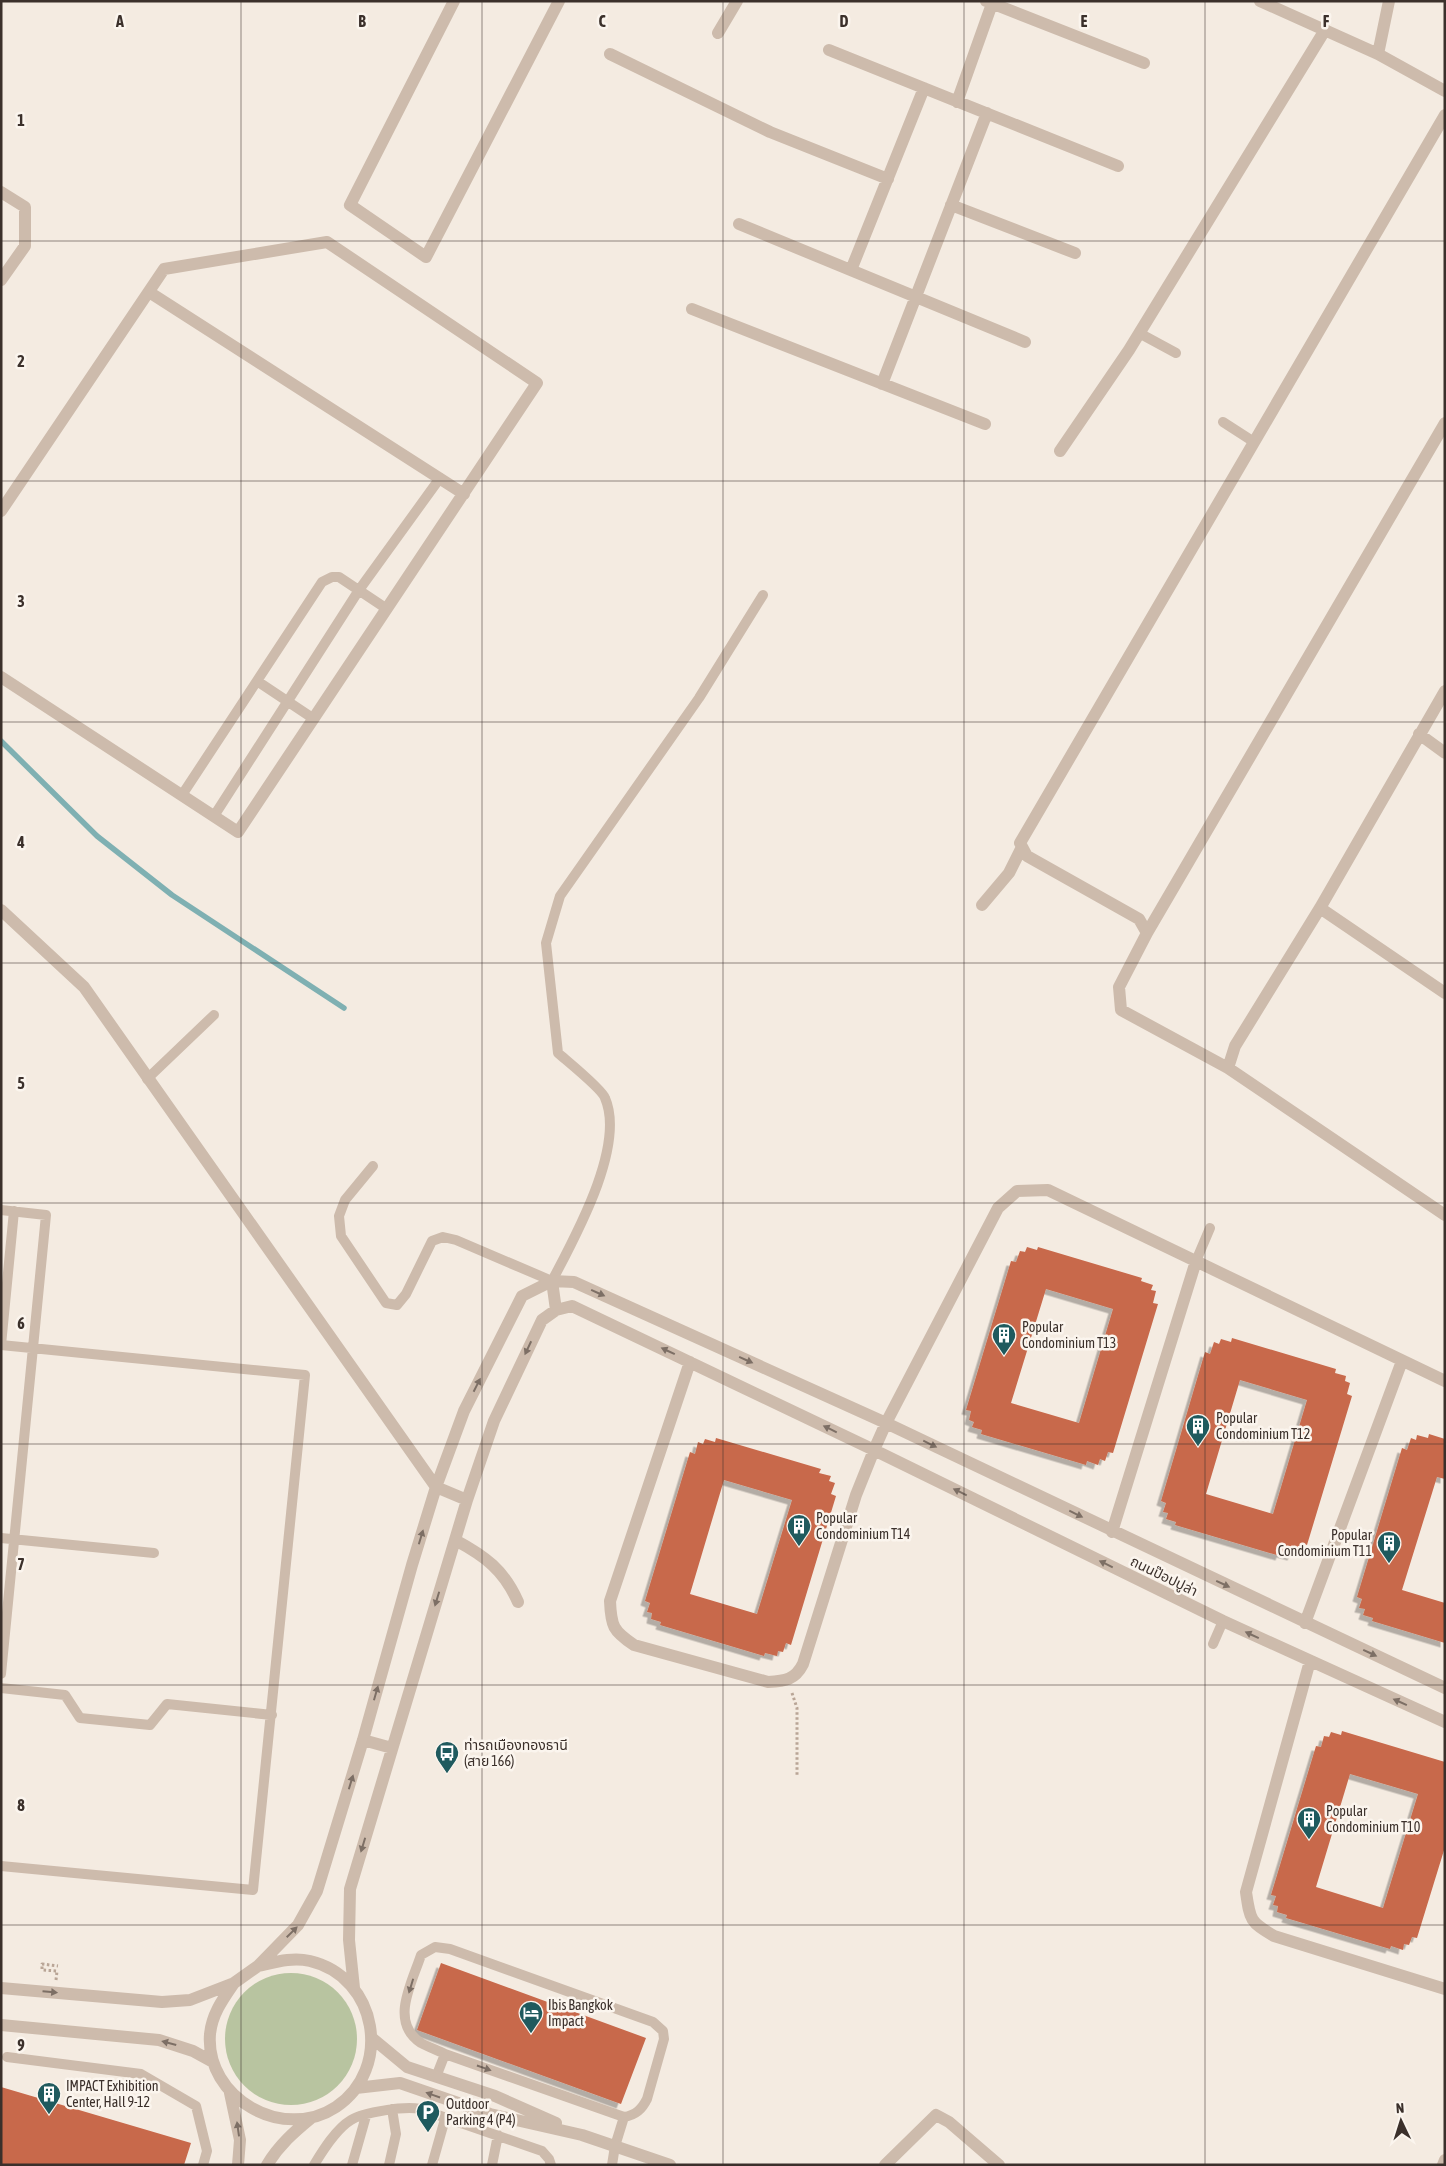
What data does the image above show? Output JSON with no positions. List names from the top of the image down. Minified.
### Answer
{"streets":{"street":["ถนนป๊อปปูล่า"]},"places":{"building":["Popular Condominium T13","Popular Condominium T12","Popular Condominium T14","Popular Condominium T11","Popular Condominium T10","IMPACT Exhibition Center, Hall 9-12"],"bus stop":["ท่ารถเมืองทองธานี (สาย 166)"],"hotel":["Ibis Bangkok Impact"],"parking":["Outdoor Parking 4 (P4)"]},"north":"top","grid":{"columns":["A","B","C","D","E","F"],"rows":["1","2","3","4","5","6","7","8","9"]}}
